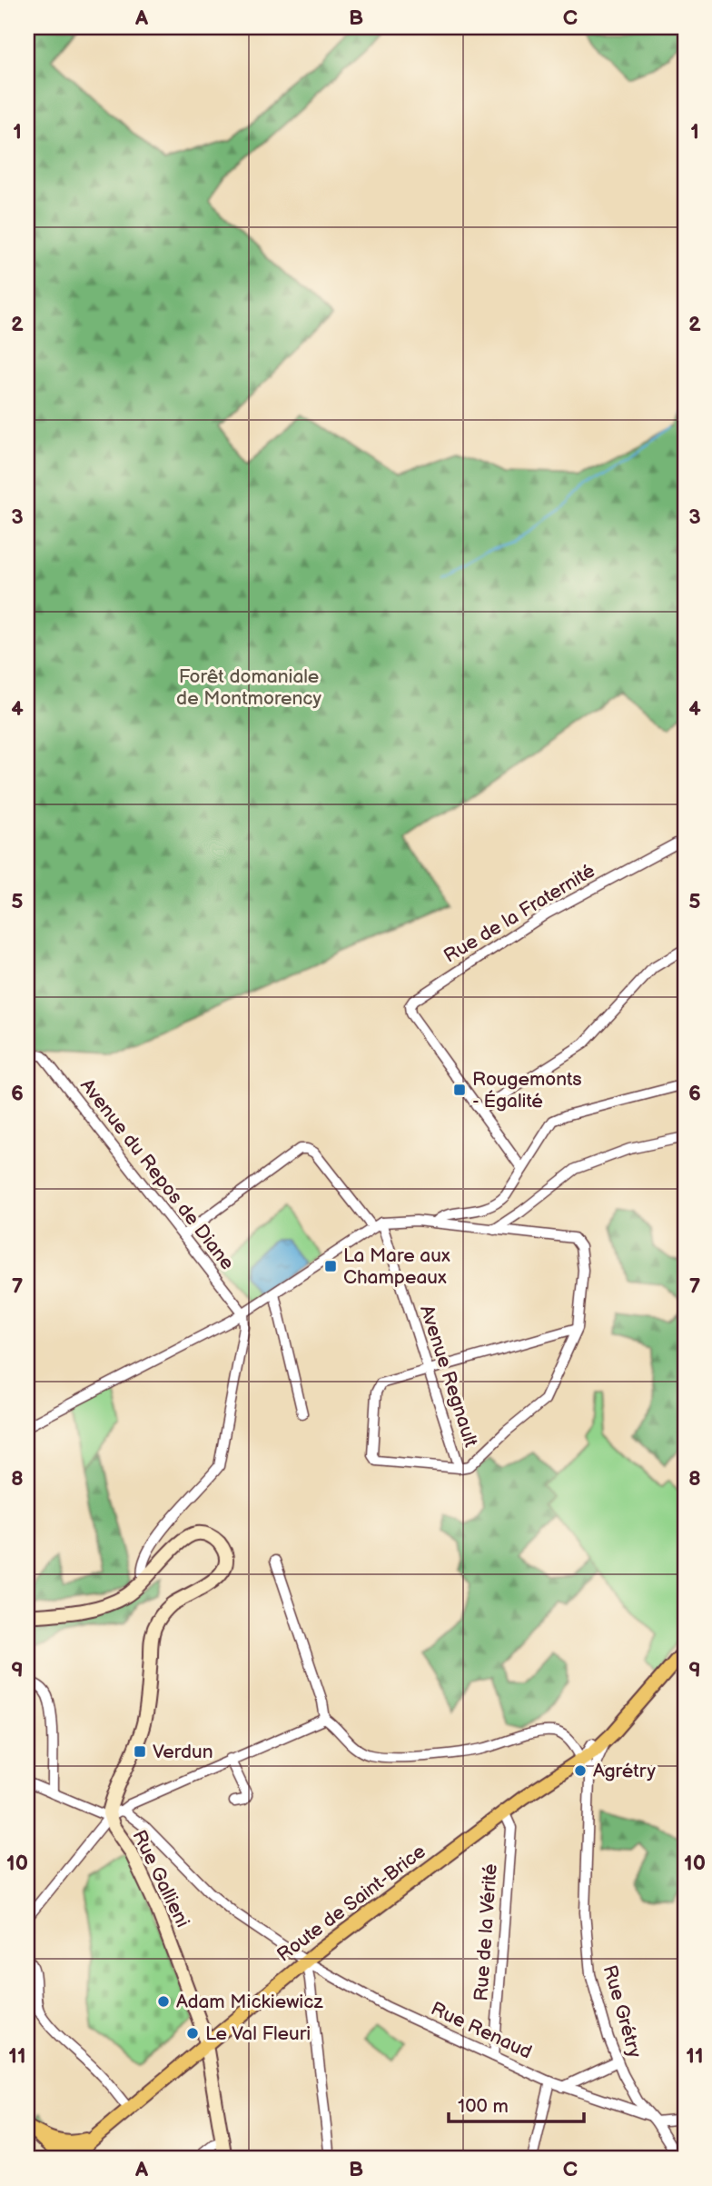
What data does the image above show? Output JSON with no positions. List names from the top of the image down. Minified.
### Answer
{"streets":{"main road":["Rue Gallieni","Route de Saint-Brice"],"street":["Rue de la Fraternité","Avenue du Repos de Diane","Avenue Regnault","Rue de la Vérité","Rue Grétry","Rue Renaud"]},"crossings":[["Rue Gallieni","Route de Saint-Brice"],["Rue Gallieni","Rue Renaud"],["Route de Saint-Brice","Rue de la Vérité"],["Route de Saint-Brice","Rue Grétry"],["Route de Saint-Brice","Rue Renaud"],["Rue de la Vérité","Rue Renaud"],["Rue Grétry","Rue Renaud"]],"parks":["Forêt domaniale de Montmorency"],"places":{"transit":["Rougemonts - Égalité","La Mare aux Champeaux","Verdun"],"other":["Agrétry","Adam Mickiewicz","Le Val Fleuri"]},"scale_bar":"100 m","grid":{"columns":["A","B","C"],"rows":["1","2","3","4","5","6","7","8","9","10","11"]}}
